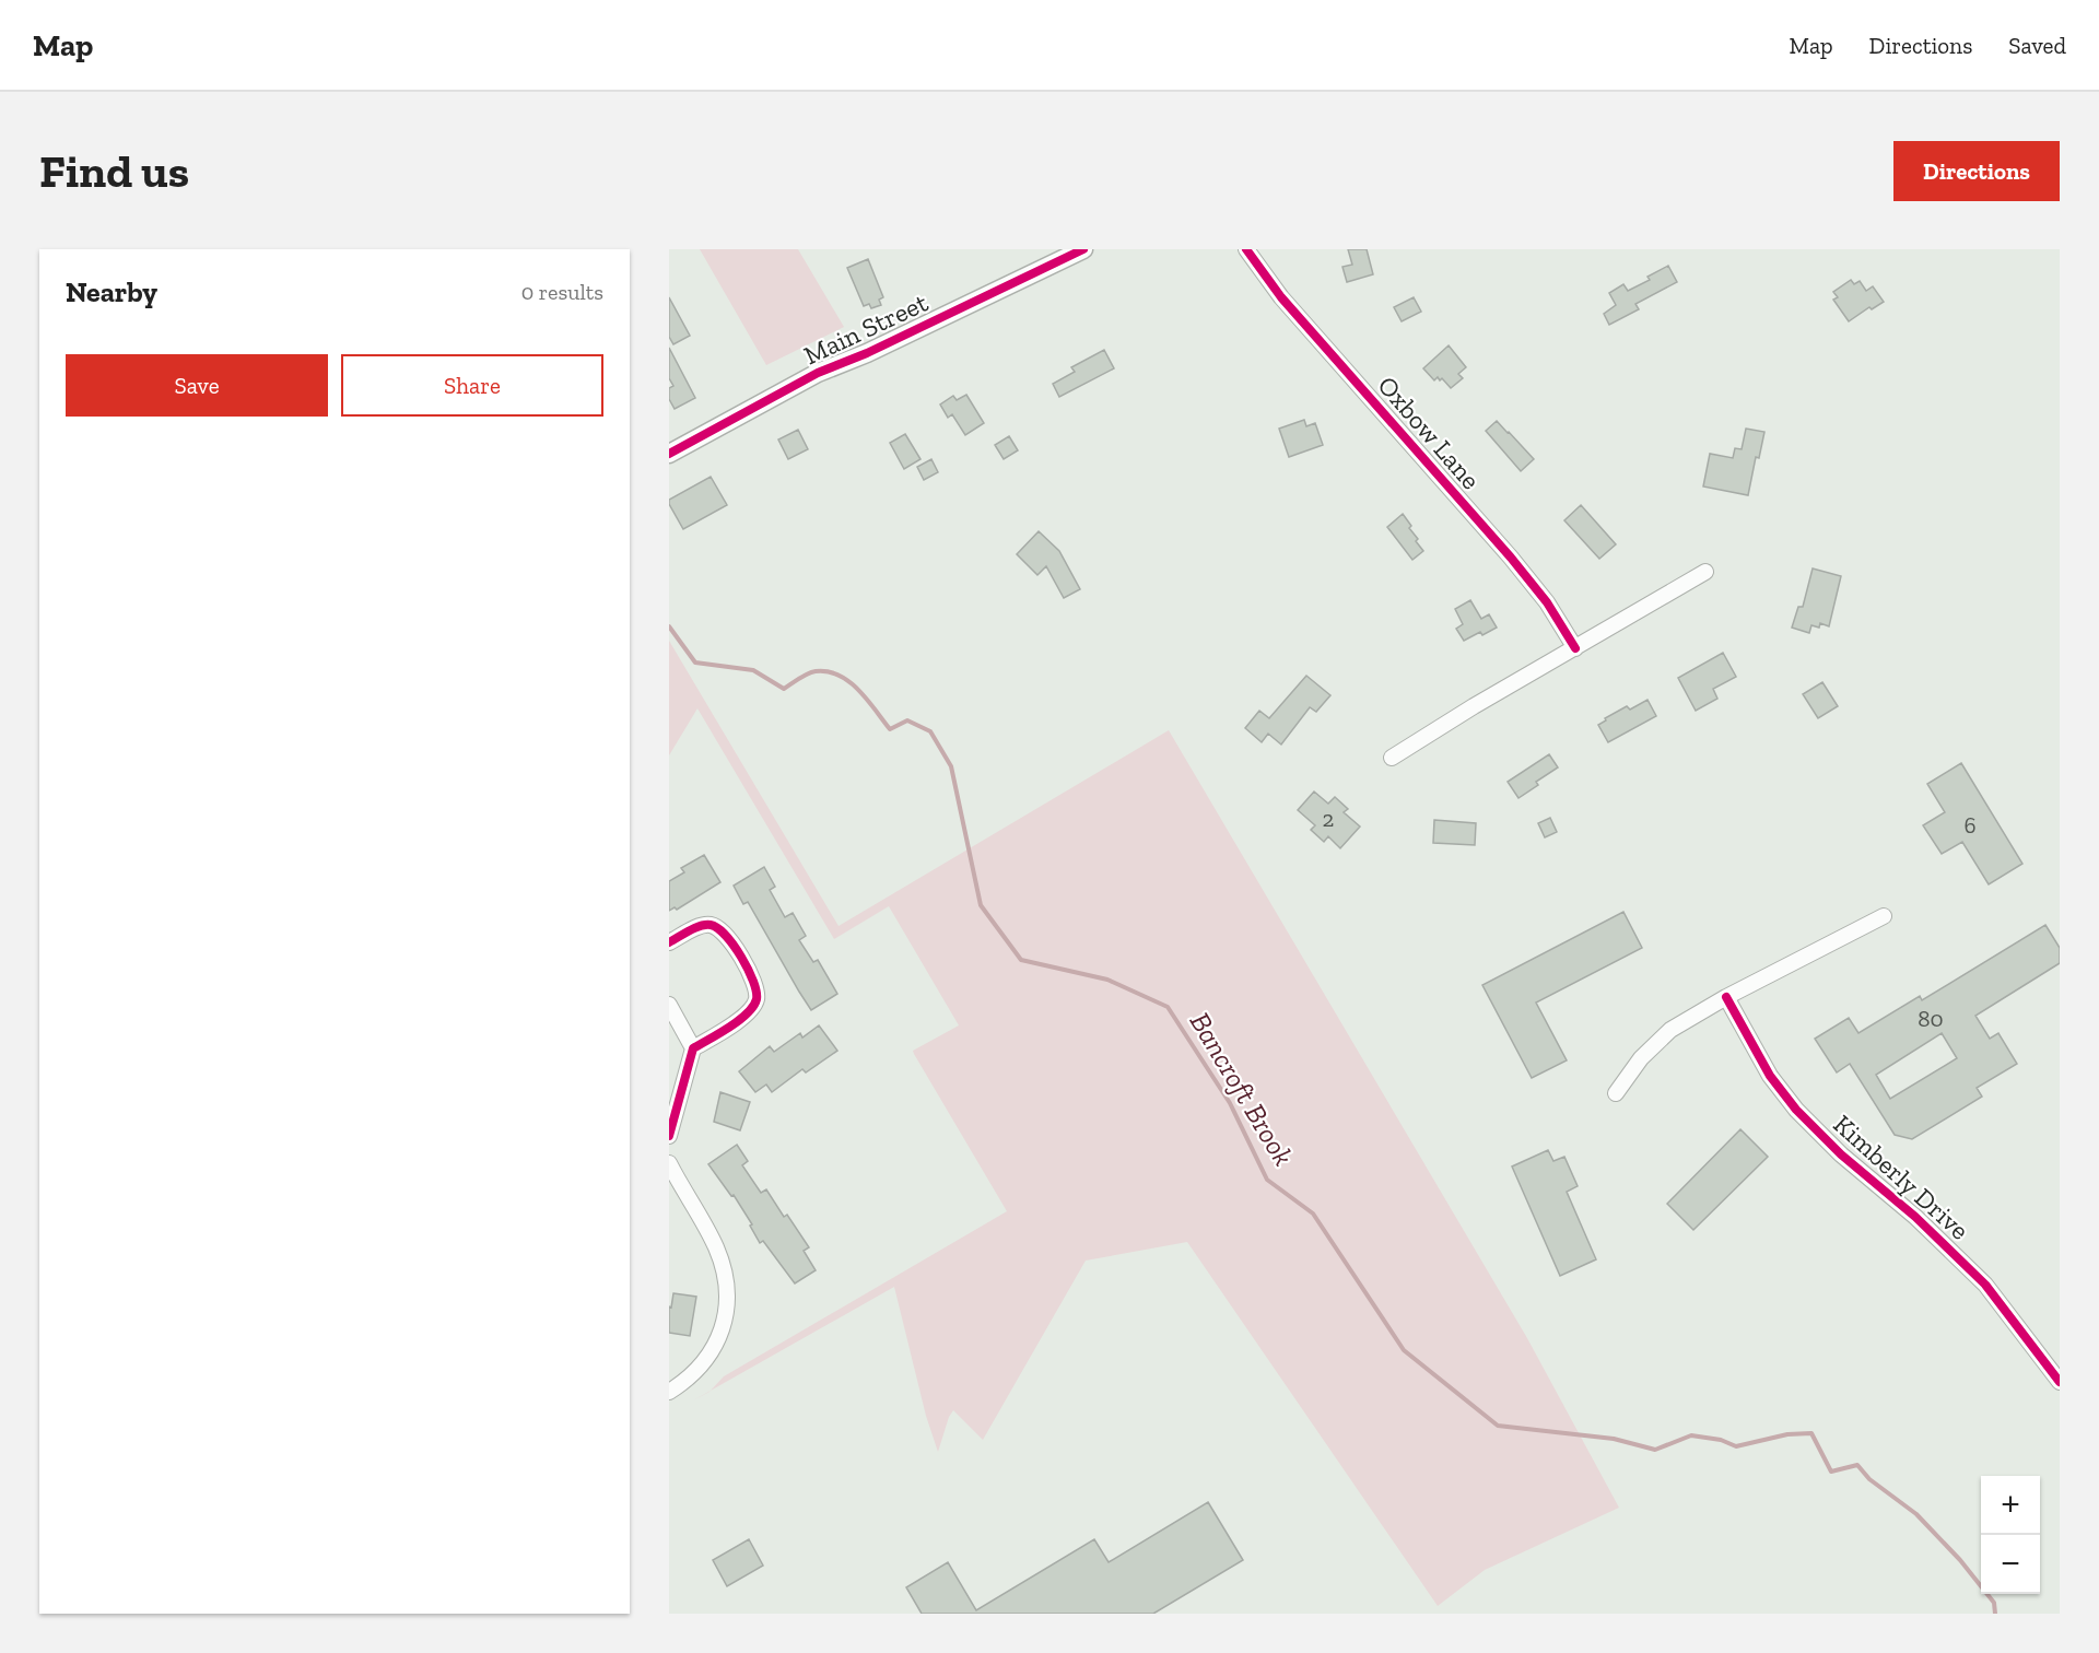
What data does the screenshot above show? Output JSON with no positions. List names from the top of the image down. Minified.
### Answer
{"streets":{"street":["Main Street","Oxbow Lane","Kimberly Drive"]},"water":["Bancroft Brook"],"house_numbers":["2","6","80"],"page":{"header":"Map","nav":["Map","Directions","Saved"],"buttons":["Directions",["Save","Share"]],"title":"Find us","heading":["Nearby","0 results"],"map_buttons":["+","−"]}}
